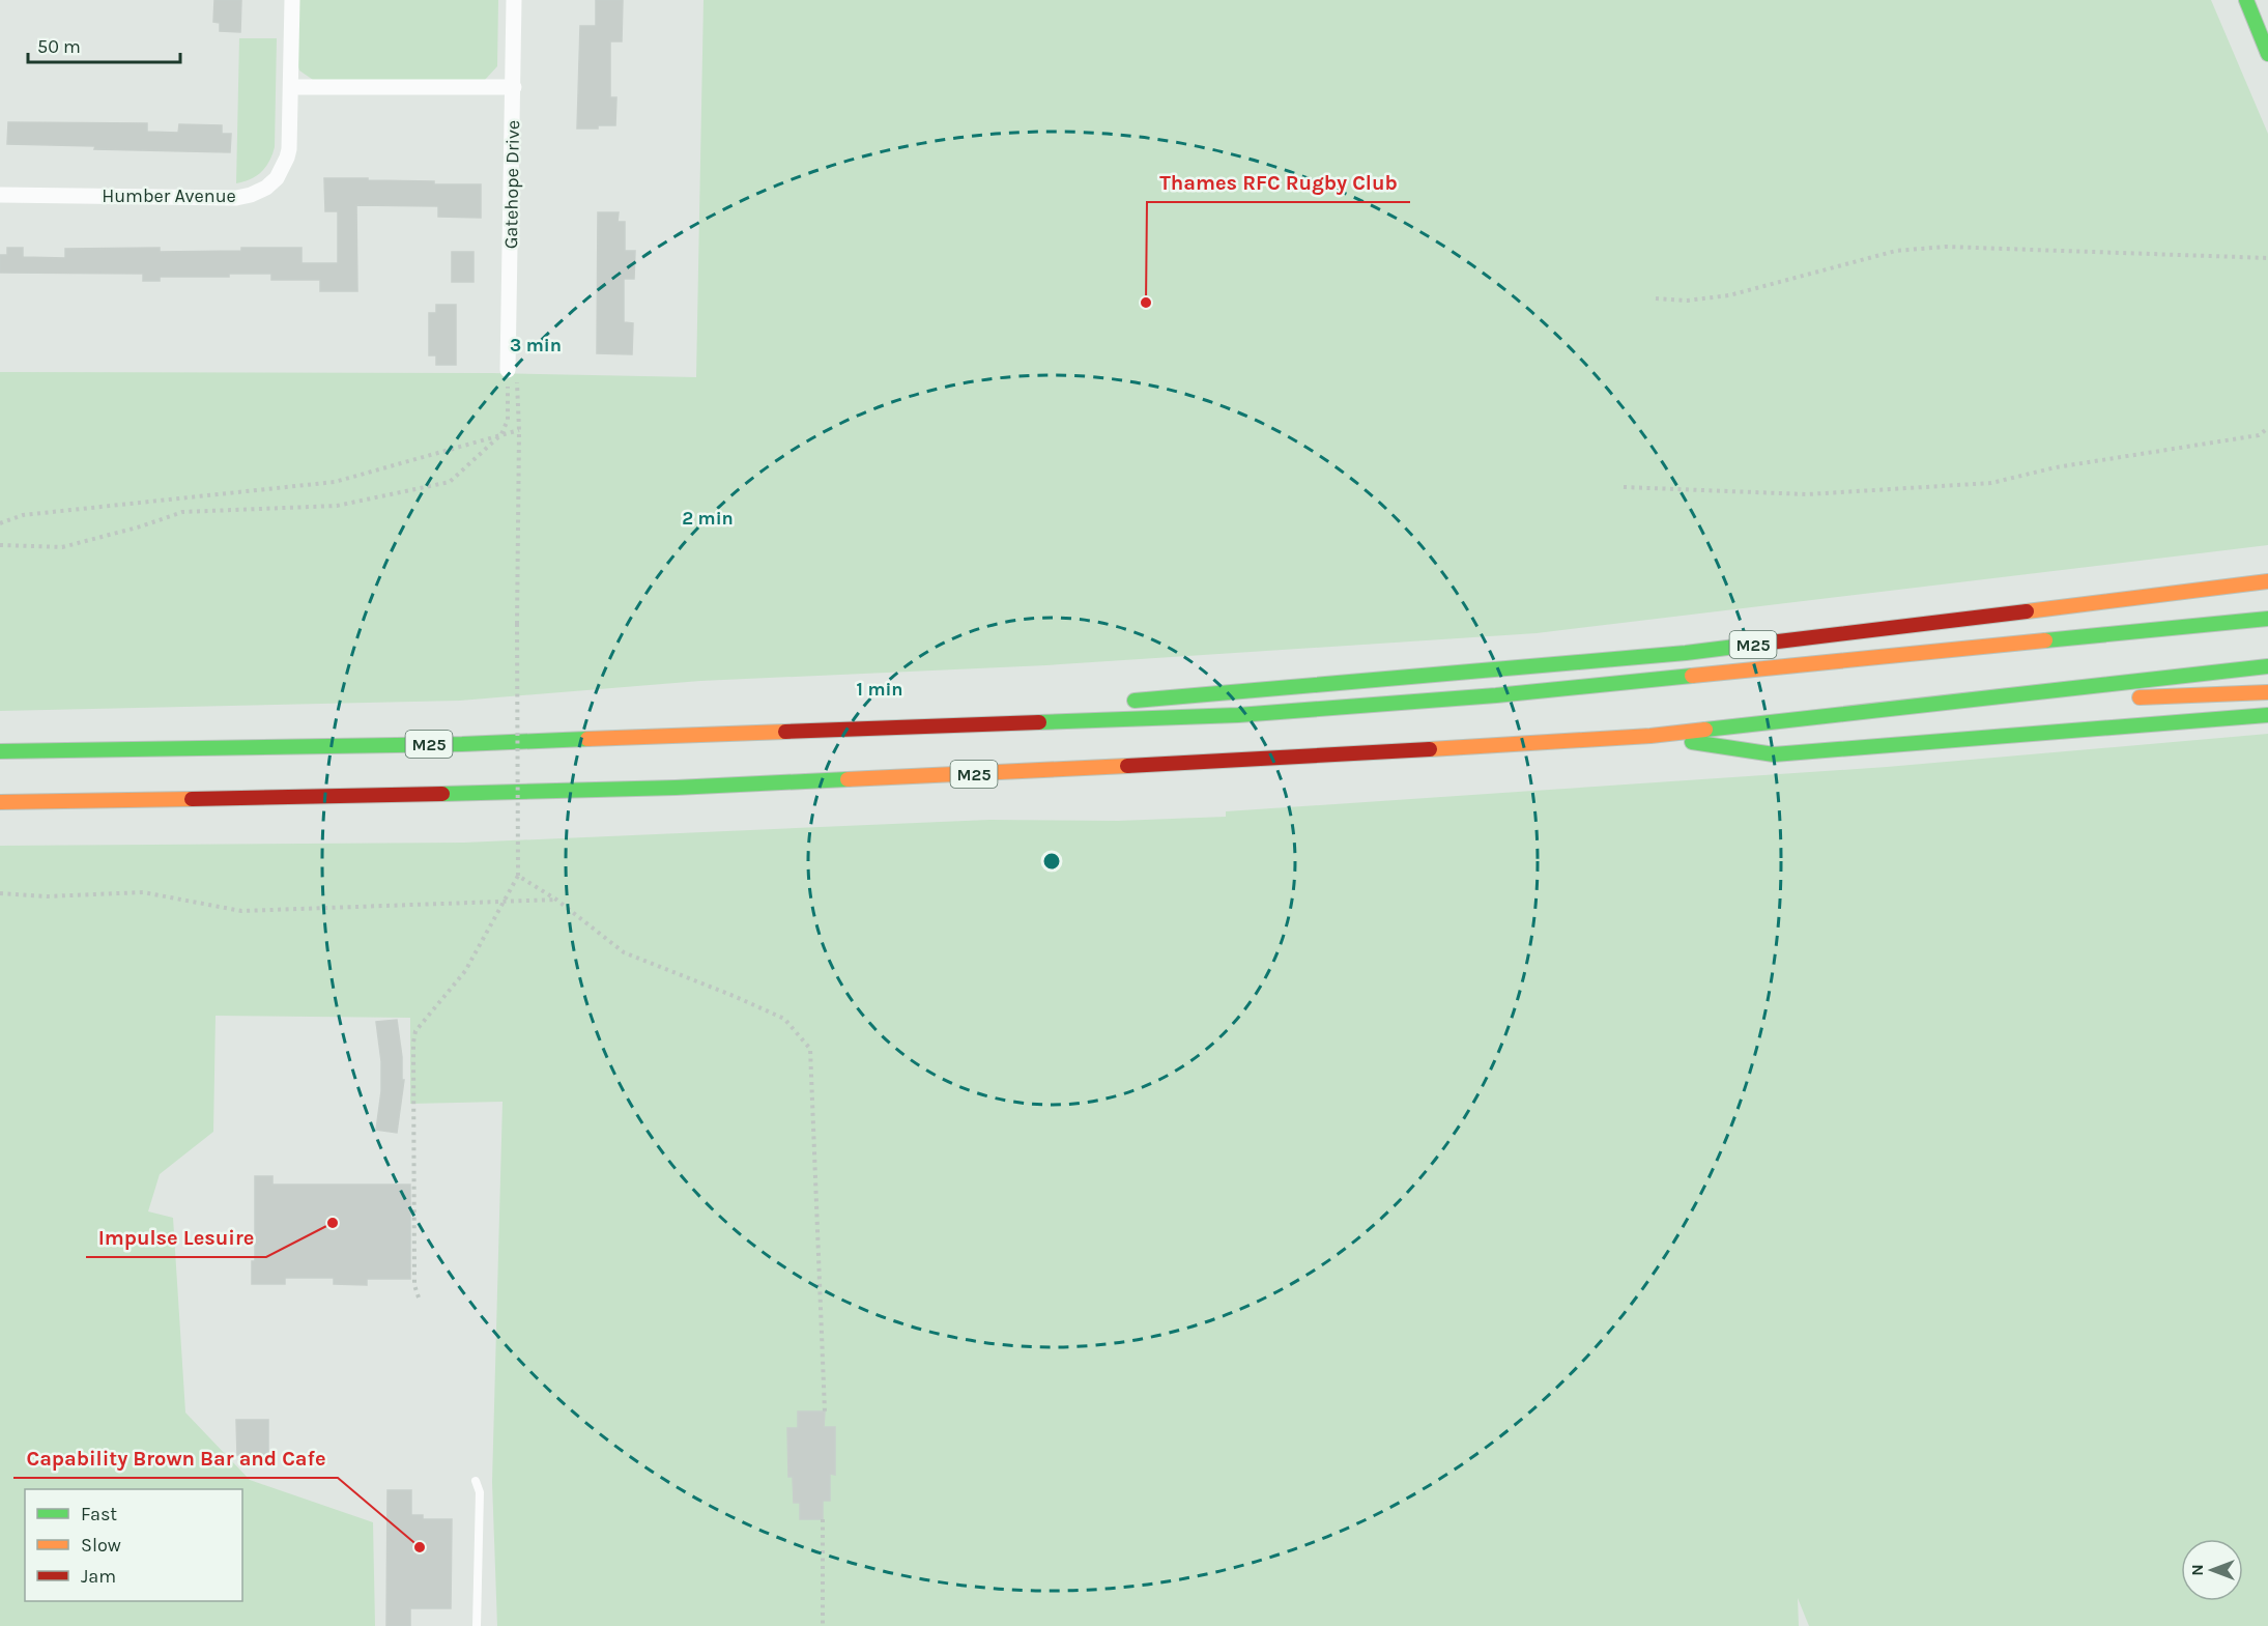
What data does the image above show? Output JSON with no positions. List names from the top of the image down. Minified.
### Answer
{"streets":{"main road":["M25"],"street":["Gatehope Drive","Humber Avenue"]},"places":["Thames RFC Rugby Club","Impulse Lesuire","Capability Brown Bar and Cafe"],"legend":["Fast","Slow","Jam"],"scale_bar":"50 m","north":"left","rings":["3 min","2 min","1 min"]}
